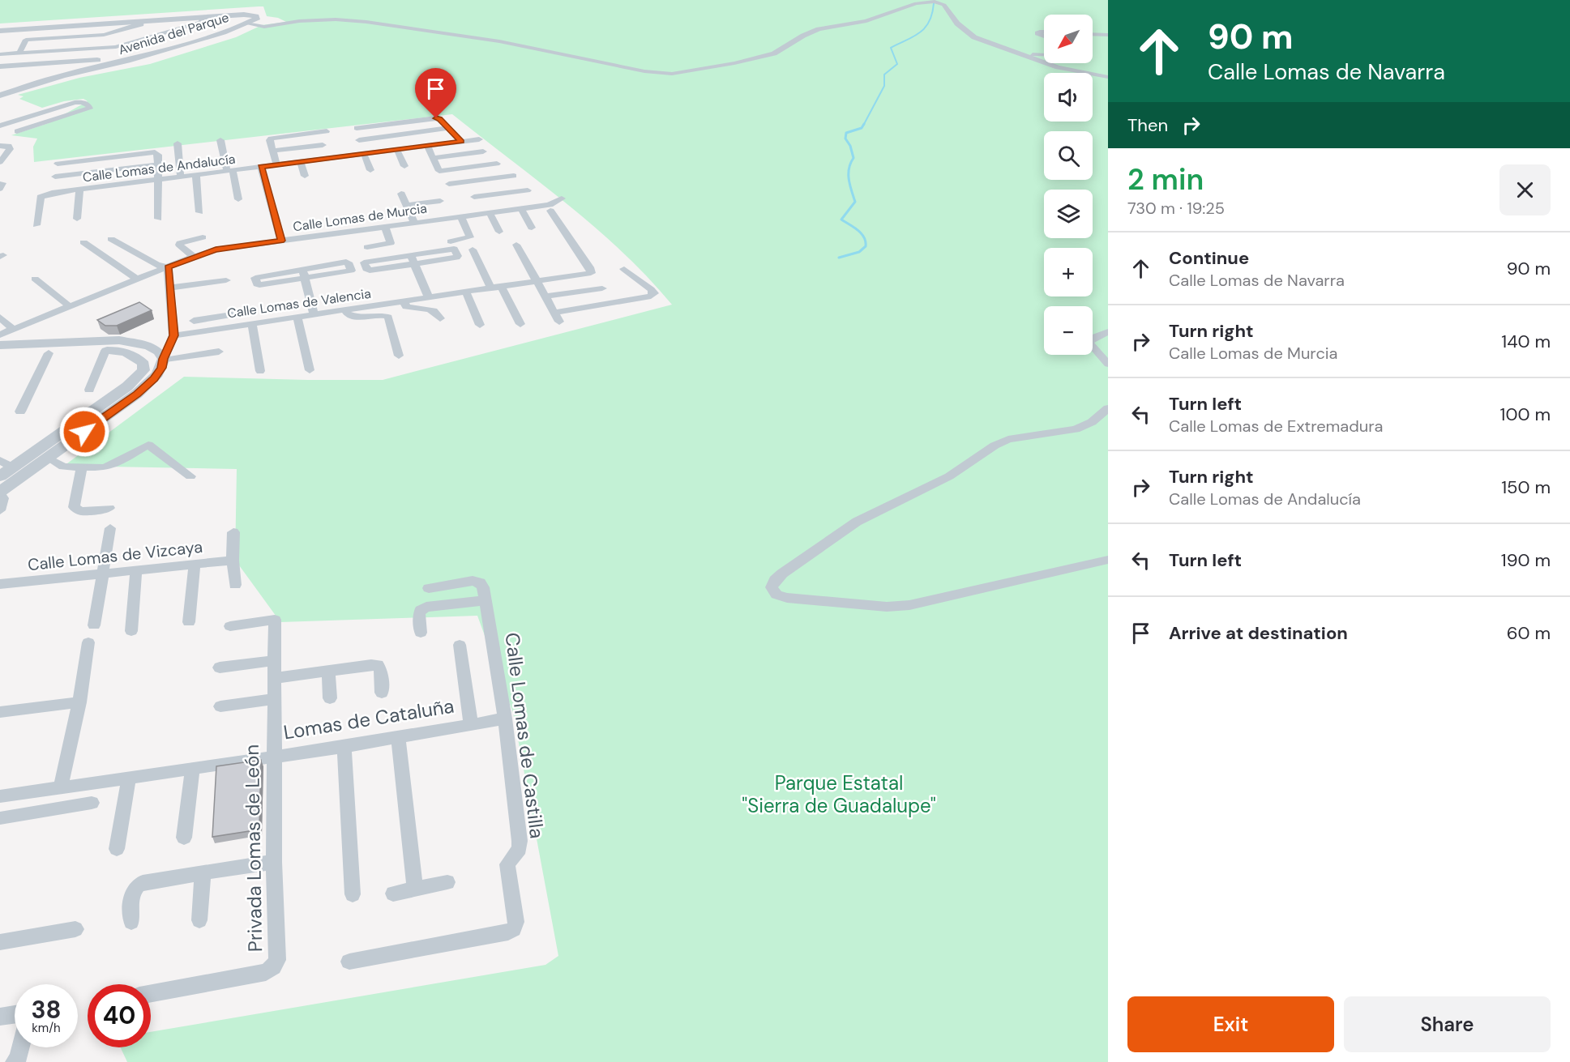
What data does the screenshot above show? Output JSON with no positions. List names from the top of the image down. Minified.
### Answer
{"streets":{"street":["Avenida del Parque","Calle Lomas de Andalucía","Calle Lomas de Murcia","Calle Lomas de Valencia","Calle Lomas de Vizcaya","Lomas de Cataluña","Calle Lomas de Castilla","Privada Lomas de León"]},"crossings":[["Lomas de Cataluña","Calle Lomas de Castilla"],["Lomas de Cataluña","Privada Lomas de León"]],"parks":["Parque Estatal \"Sierra de Guadalupe\""],"north":"bottom left","page":{"turn":["90 m","Calle Lomas de Navarra"],"map_buttons":["+","−"],"then":"Then","heading":["2 min","730 m · 19:25"],"list":[{"name":"Continue","note":"Calle Lomas de Navarra","value":"90 m"},{"name":"Turn right","note":"Calle Lomas de Murcia","value":"140 m"},{"name":"Turn left","note":"Calle Lomas de Extremadura","value":"100 m"},{"name":"Turn right","note":"Calle Lomas de Andalucía","value":"150 m"},{"name":"Turn left","value":"190 m"},{"name":"Arrive at destination","value":"60 m"}],"speed":"38 km/h","limit":"40","buttons":["Exit","Share"]}}
